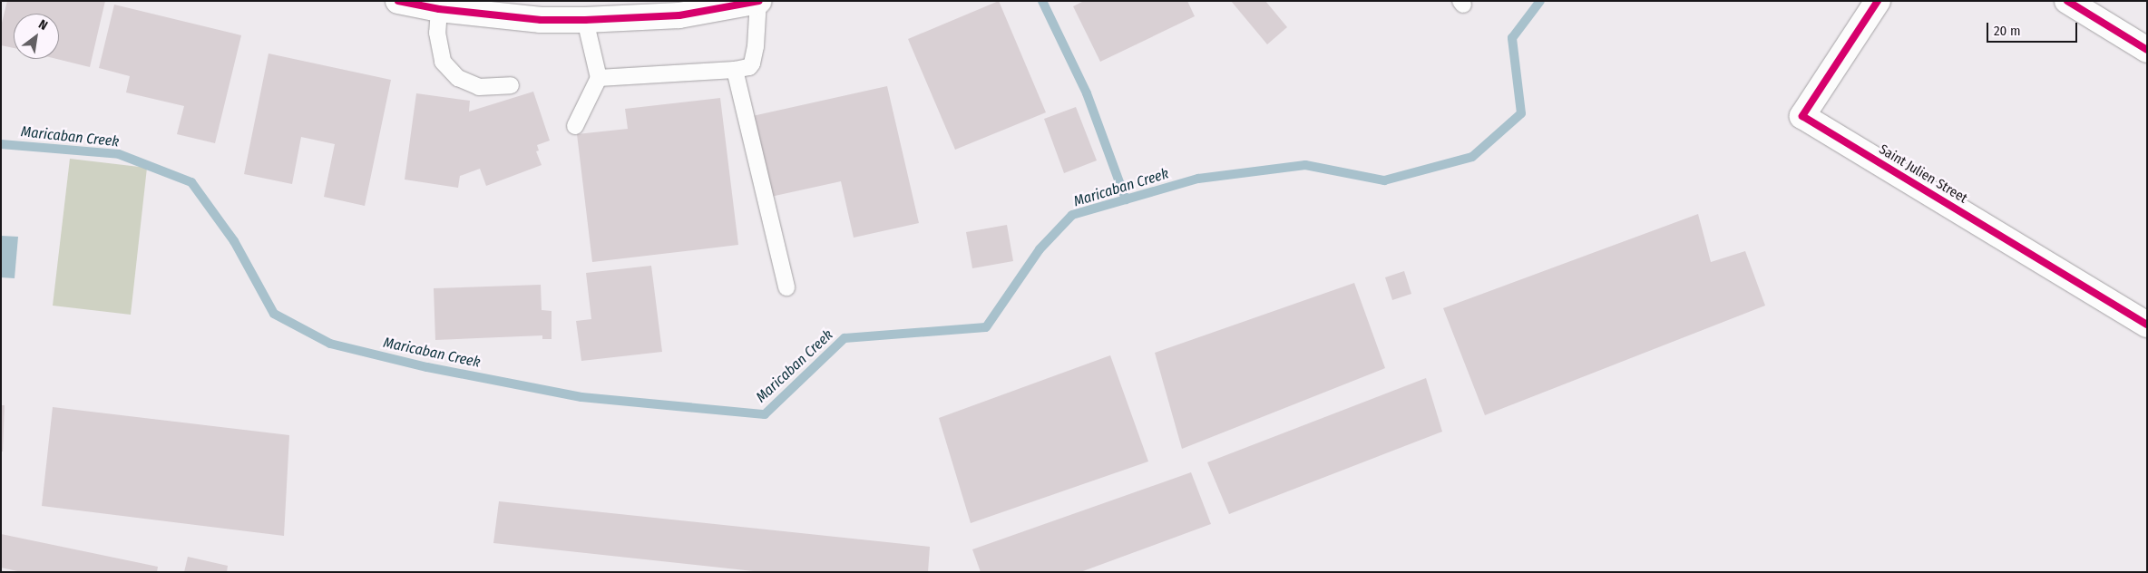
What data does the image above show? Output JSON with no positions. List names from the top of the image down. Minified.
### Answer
{"streets":{"street":["Saint Julien Street"]},"water":["Maricaban Creek"],"scale_bar":"20 m","north":"top right"}
